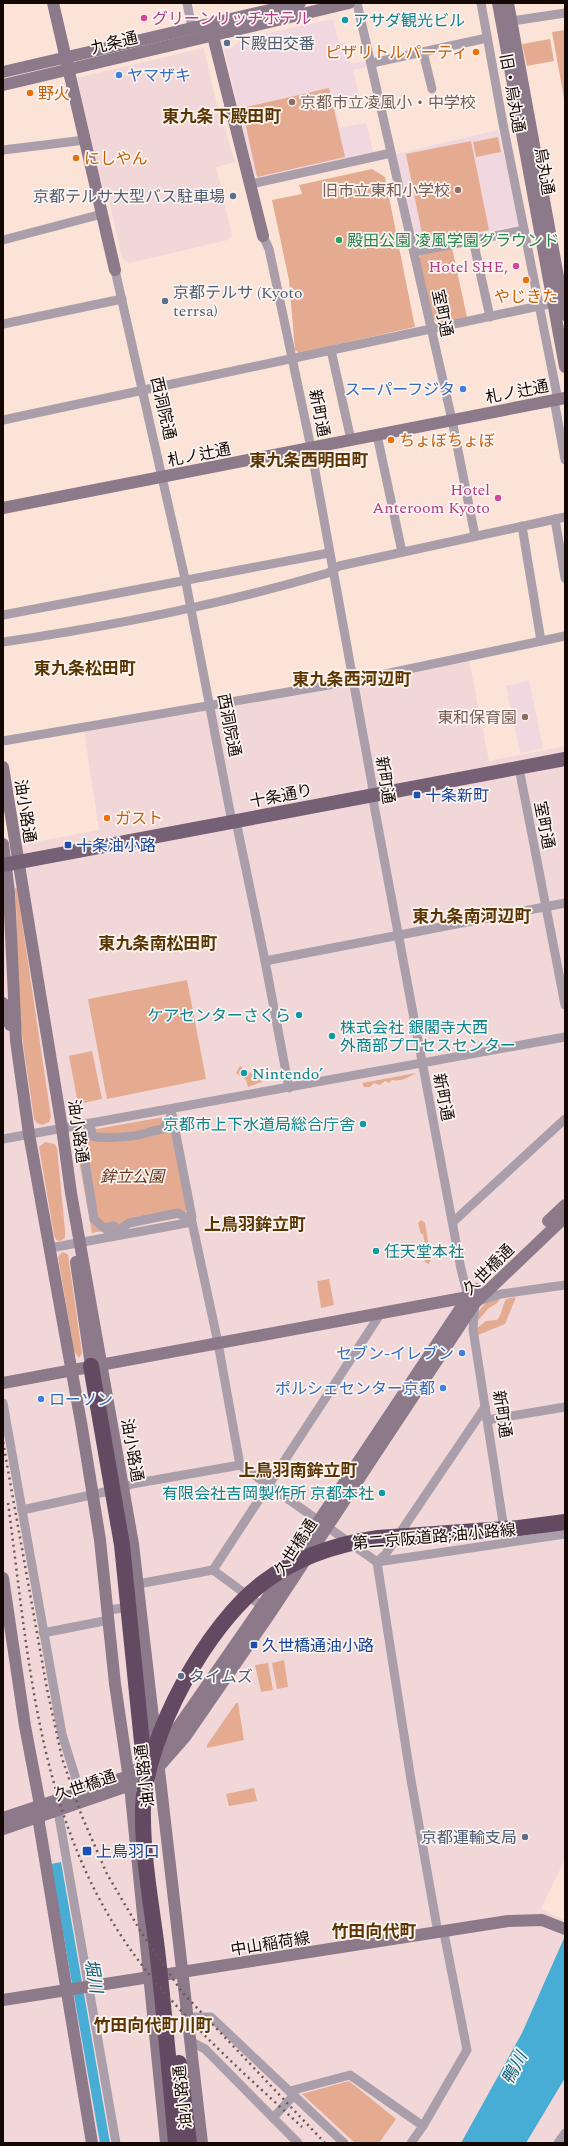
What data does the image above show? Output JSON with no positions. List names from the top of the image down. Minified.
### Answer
{"streets":{"highway":["第二京阪道路;油小路線"],"main road":["十条通り"],"street":["九条通","旧・烏丸通","烏丸通","室町通","札ノ辻通","西洞院通","新町通","油小路通","久世橋通","中山稲荷線"]},"crossings":[["九条通","西洞院通"],["九条通","新町通"],["旧・烏丸通","札ノ辻通"],["室町通","札ノ辻通"],["室町通","十条通り"],["札ノ辻通","西洞院通"],["札ノ辻通","新町通"],["西洞院通","十条通り"],["新町通","十条通り"],["新町通","久世橋通"],["十条通り","油小路通"],["油小路通","久世橋通"],["油小路通","中山稲荷線"]],"districts":["東九条下殿田町","東九条西明田町","東九条松田町","東九条西河辺町","東九条南河辺町","東九条南松田町","上鳥羽鉾立町","上鳥羽南鉾立町","竹田向代町","竹田向代町川町"],"water":["堀川","鴨川"],"parks":["鉾立公園"],"places":{"other":["グリーンリッチホテル","アサダ観光ビル","下殿田交番","ピザリトルパーティ","ヤマザキ","野火","京都市立凌風小・中学校","にしやん","旧市立東和小学校","京都テルサ大型バス駐車場","殿田公園 凌風学園グラウンド","Hotel SHE,","やじきた","京都テルサ (Kyoto terrsa)","スーパーフジタ","ちょぼちょぼ","Hotel Anteroom Kyoto","東和保育園","ガスト","ケアセンターさくら","株式会社 銀閣寺大西 外商部プロセスセンター","Nintendo’","京都市上下水道局総合庁舎","任天堂本社","セブン-イレブン","ポルシェセンター京都","ローソン","有限会社吉岡製作所 京都本社","タイムズ","京都運輸支局"],"transit":["十条新町","十条油小路","久世橋通油小路","上鳥羽口"]}}
